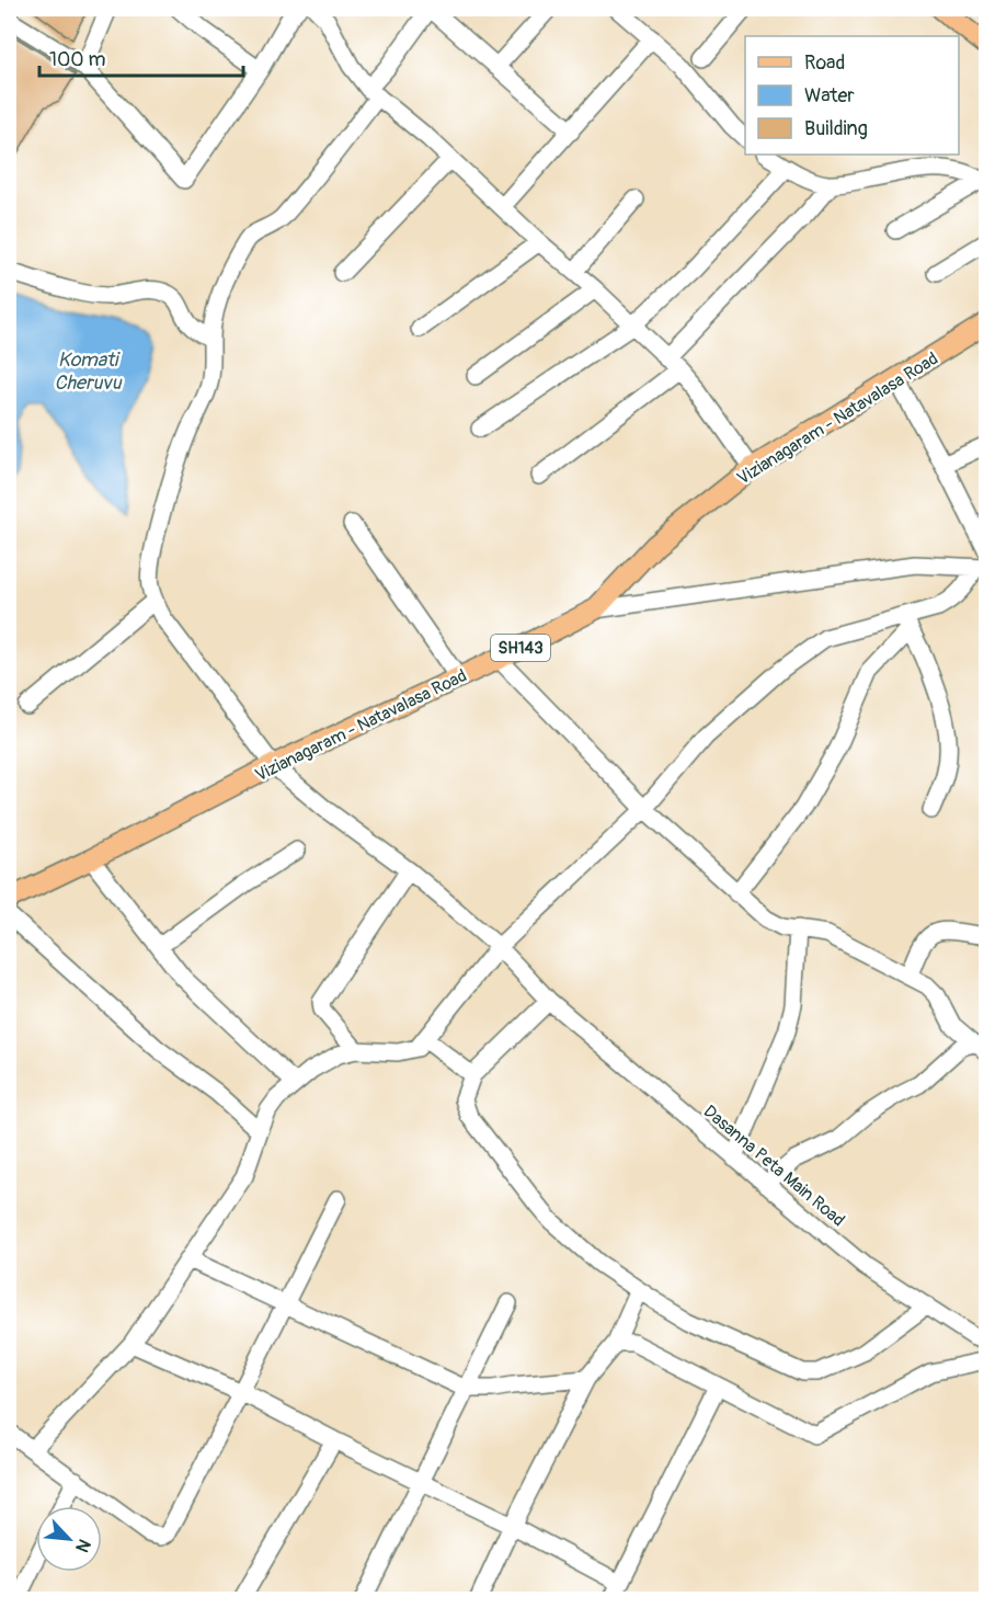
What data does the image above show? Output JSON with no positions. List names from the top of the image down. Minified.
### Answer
{"streets":{"main road":["Vizianagaram - Natavalasa Road","SH143"],"street":["Dasanna Peta Main Road"]},"crossings":[["Vizianagaram - Natavalasa Road","Dasanna Peta Main Road"]],"water":["Komati Cheruvu"],"legend":["Road","Water","Building"],"scale_bar":"100 m","north":"bottom right"}
